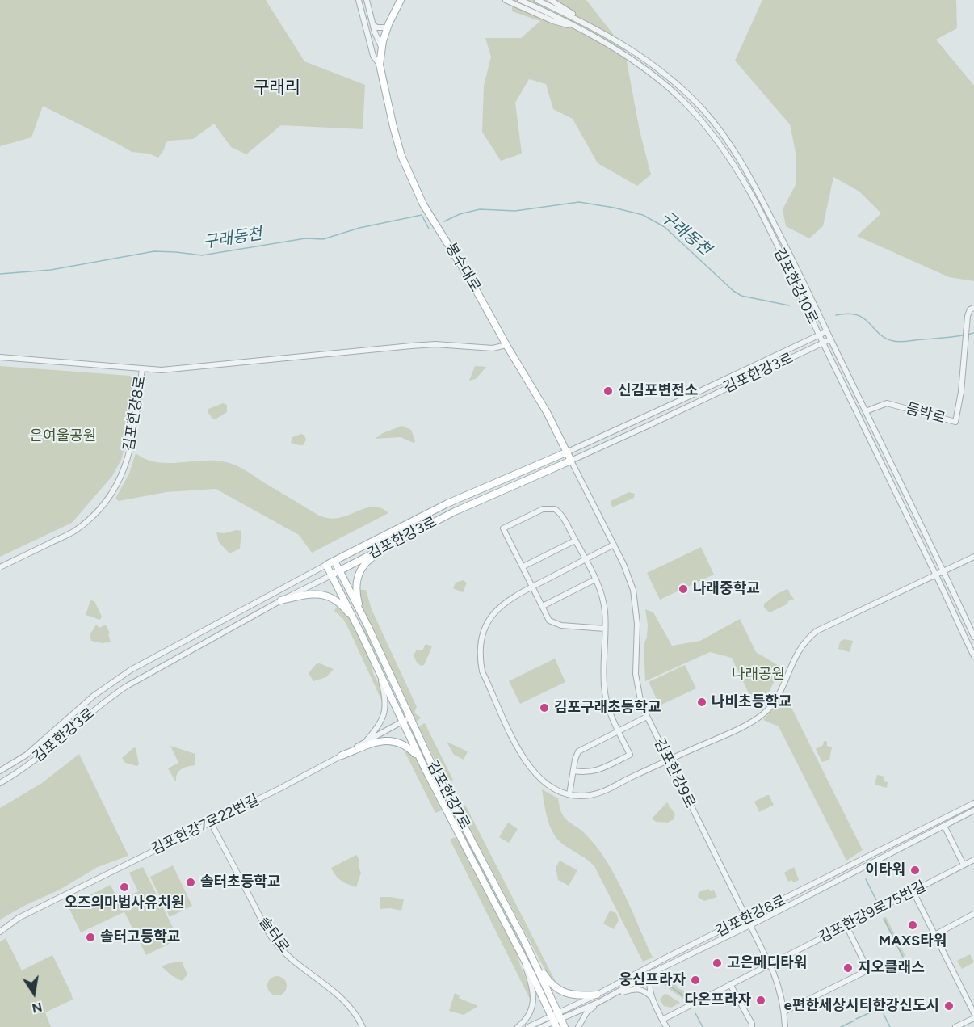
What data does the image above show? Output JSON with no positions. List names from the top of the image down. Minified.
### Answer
{"streets":{"main road":["봉수대로","김포한강3로","김포한강7로"],"street":["김포한강10로","김포한강8로","듬박로","김포한강9로","김포한강7로22번길","김포한강9로75번길","솔터로"]},"crossings":[["봉수대로","김포한강3로"],["봉수대로","김포한강8로"],["봉수대로","김포한강9로"],["김포한강10로","김포한강3로"],["김포한강10로","듬박로"],["김포한강3로","김포한강9로"],["김포한강3로","김포한강7로"],["김포한강8로","김포한강9로"],["김포한강8로","김포한강7로"],["김포한강9로","김포한강9로75번길"],["김포한강7로","김포한강7로22번길"],["김포한강7로22번길","솔터로"]],"districts":["구래리"],"water":["구래동천"],"parks":["은여울공원","나래공원"],"places":["신김포변전소","나래중학교","나비초등학교","김포구래초등학교","이타워","솔터초등학교","오즈의마법사유치원","MAXS타워","솔터고등학교","고은메디타워","지오클래스","웅신프라자","다온프라자","e편한세상시티한강신도시"],"north":"bottom"}
